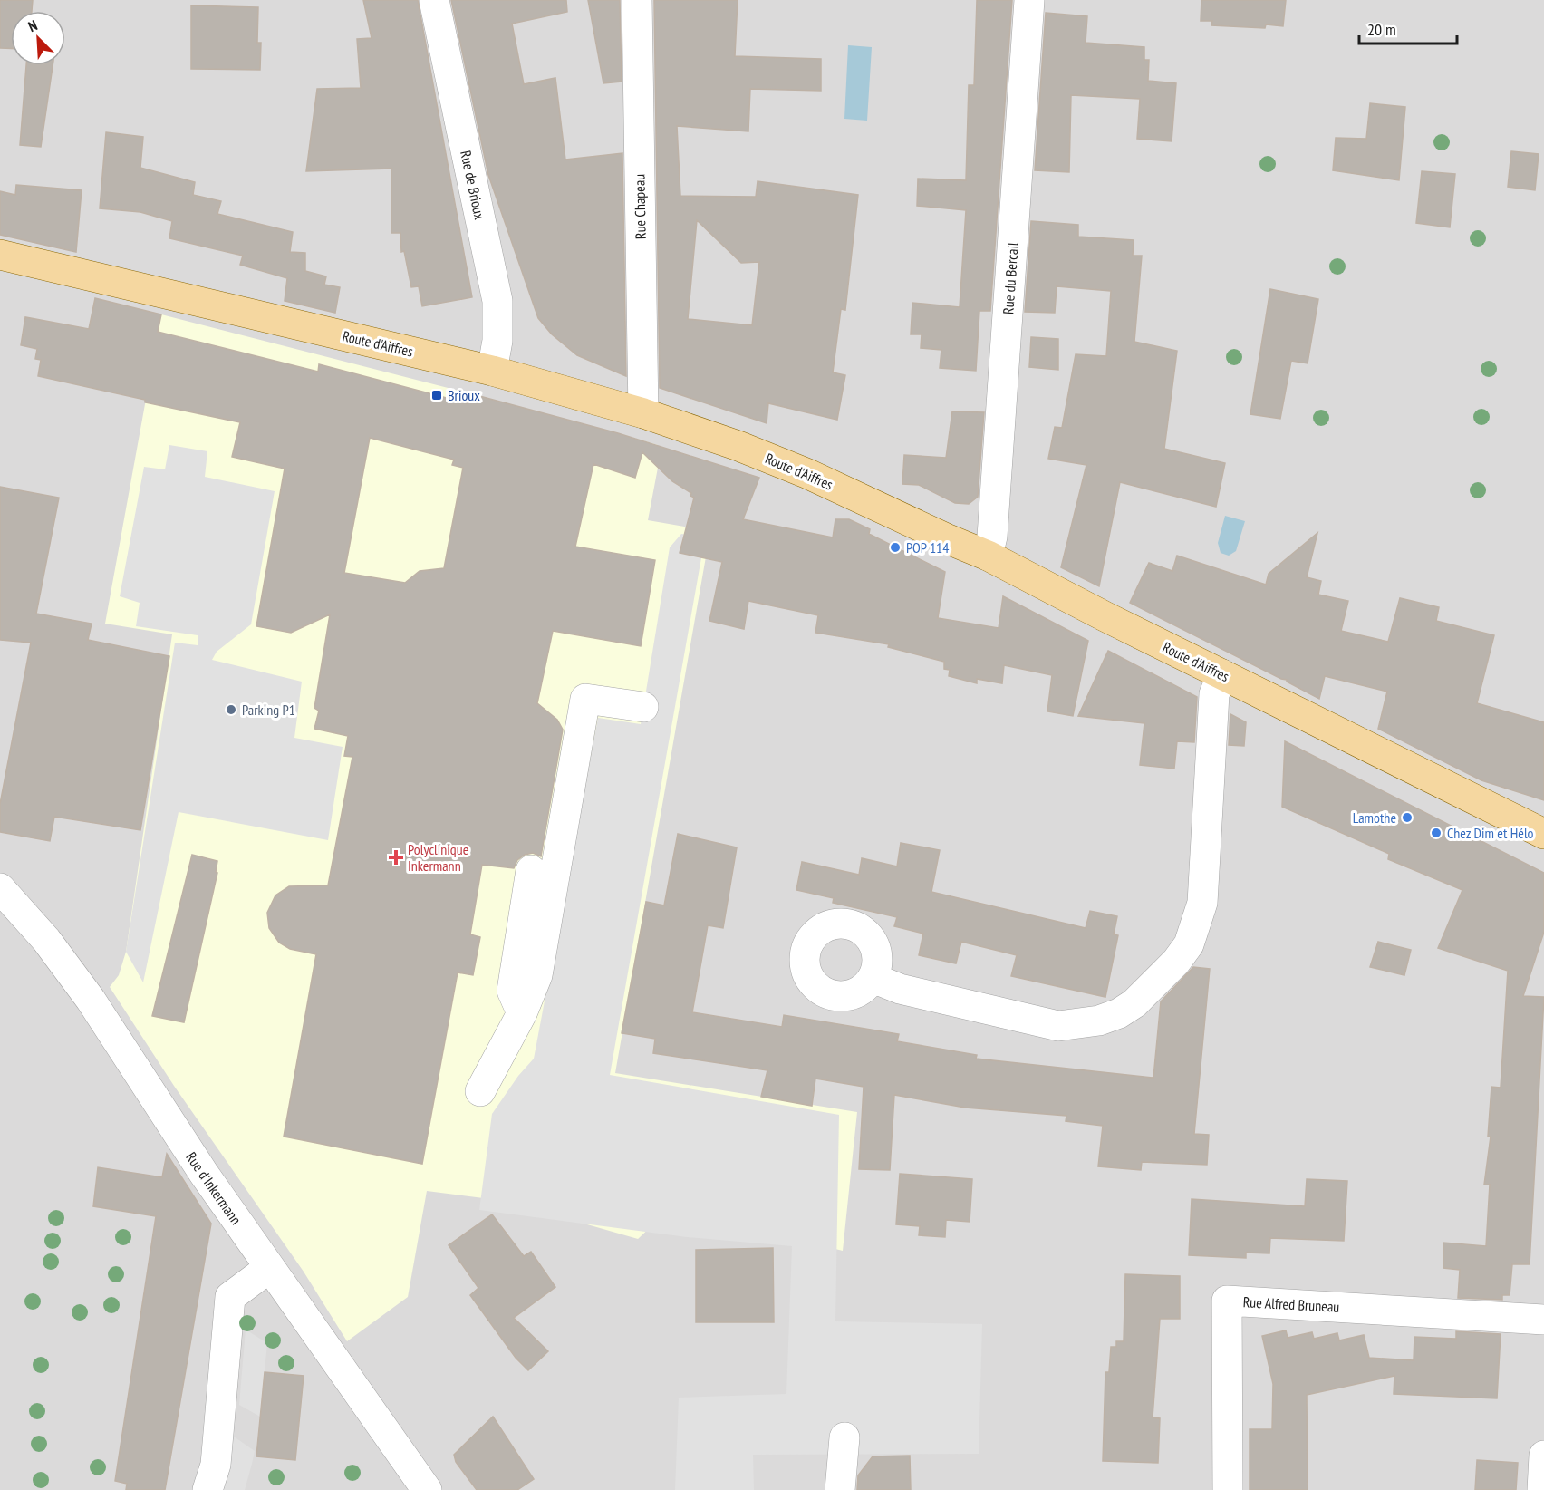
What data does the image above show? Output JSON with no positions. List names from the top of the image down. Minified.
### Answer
{"streets":{"main road":["Route d'Aiffres"],"street":["Rue de Brioux","Rue Chapeau","Rue du Bercail","Rue d'Inkermann","Rue Alfred Bruneau"]},"crossings":[["Rue de Brioux","Route d'Aiffres"],["Rue Chapeau","Route d'Aiffres"],["Rue du Bercail","Route d'Aiffres"]],"places":{"transit":["Brioux"],"other":["POP 114","Parking P1","Lamothe","Chez Dim et Hélo"],"health":["Polyclinique Inkermann"]},"scale_bar":"20 m","north":"top left"}
